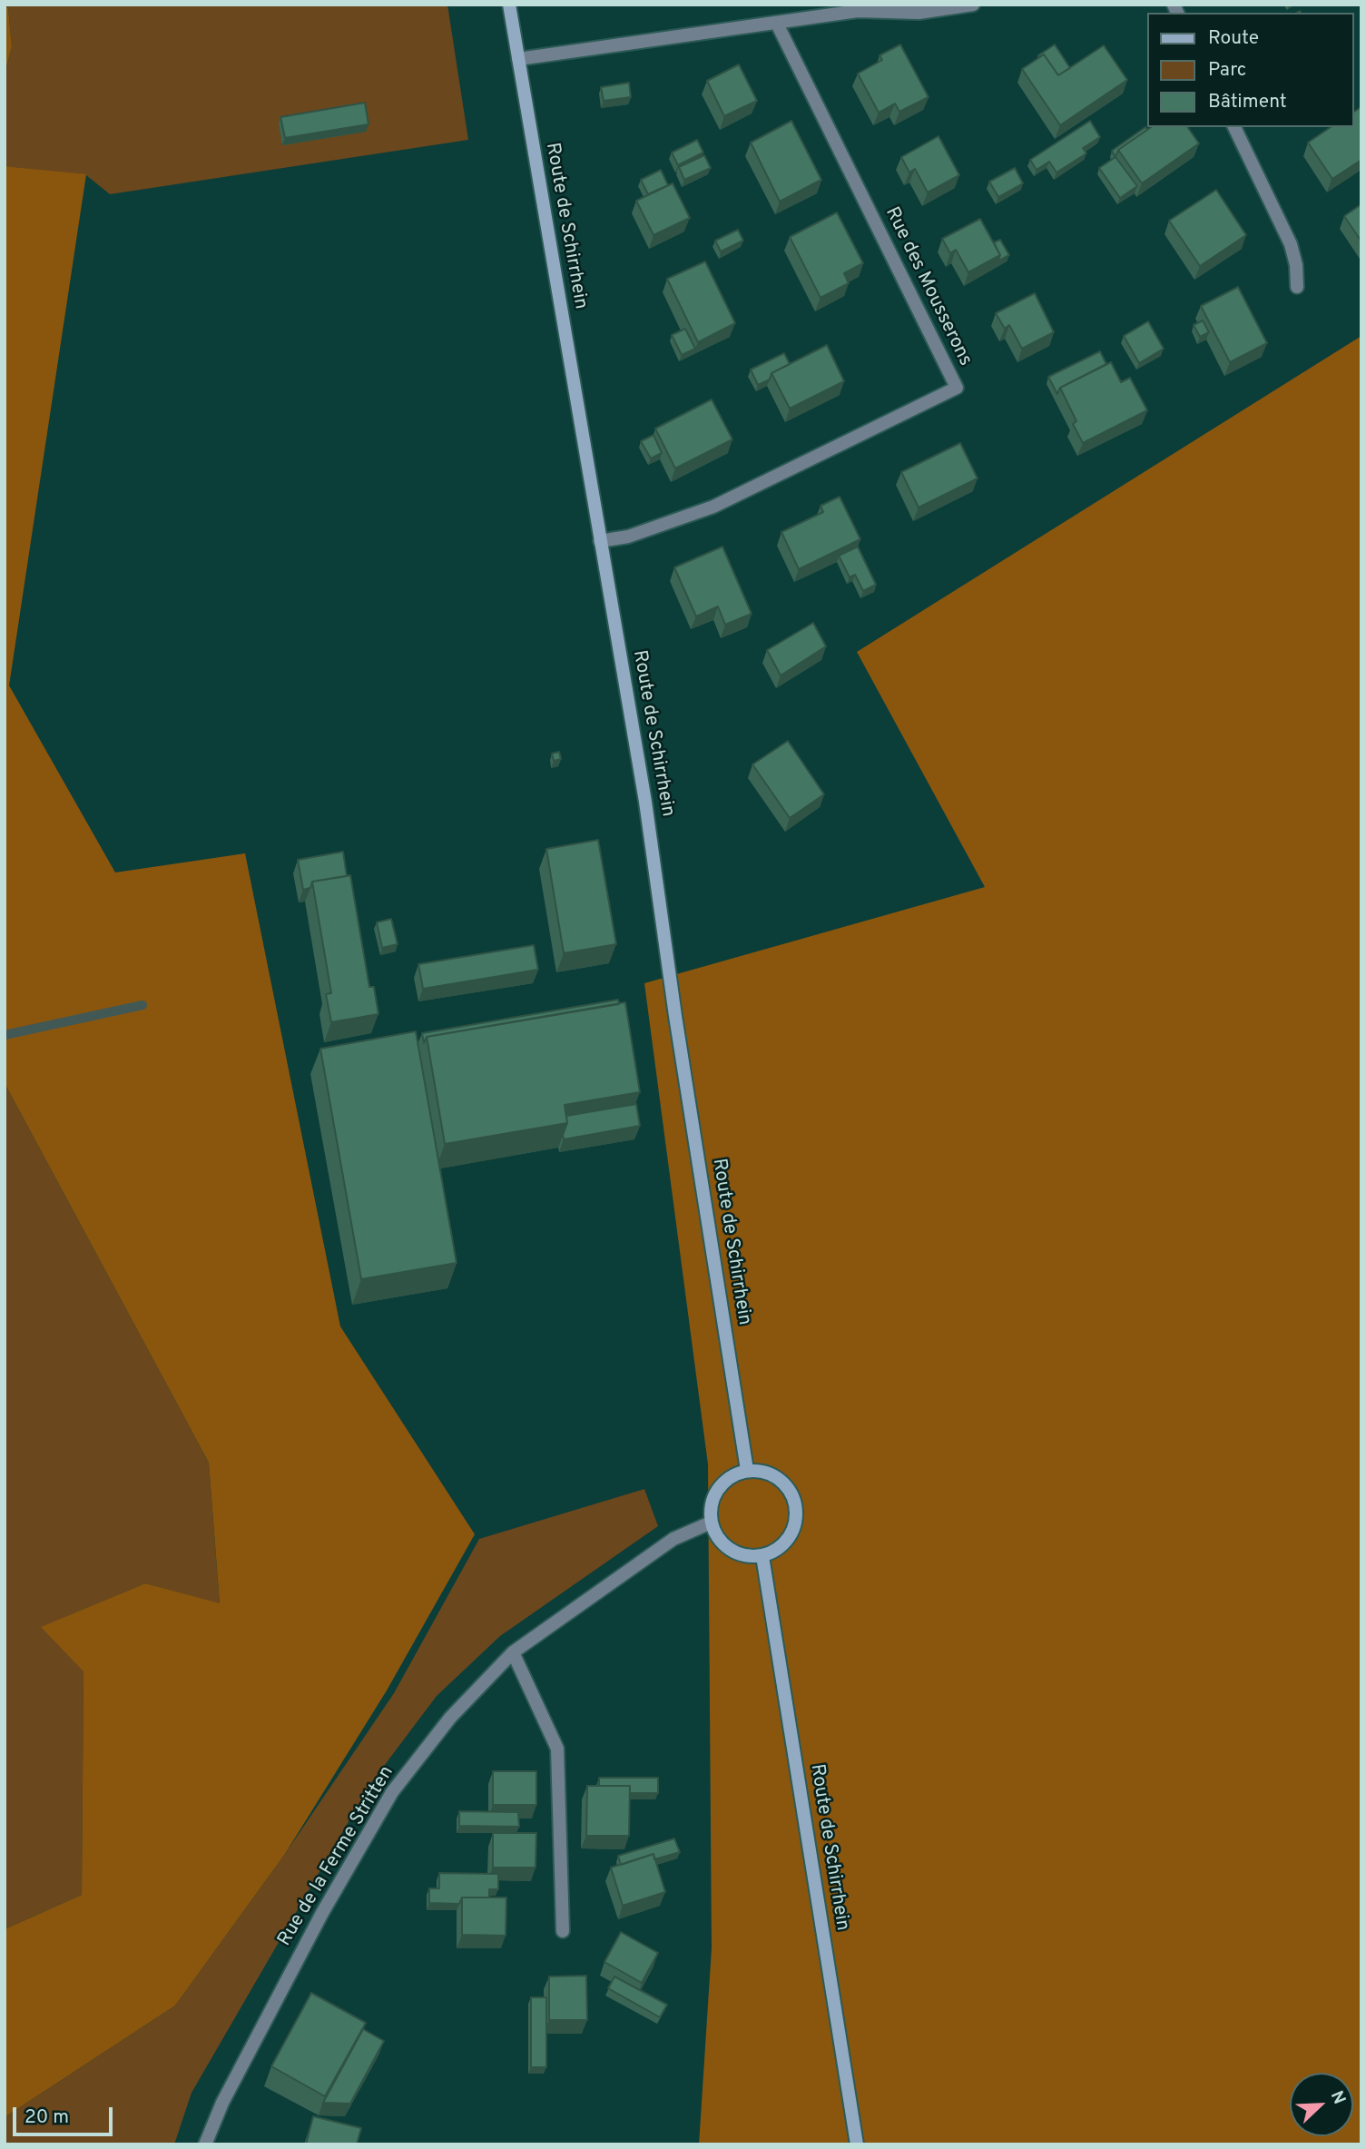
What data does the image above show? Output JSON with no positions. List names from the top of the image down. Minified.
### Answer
{"streets":{"street":["Route de Schirrhein","Rue des Mousserons","Rue de la Ferme Stritten"]},"crossings":[["Route de Schirrhein","Rue des Mousserons"],["Route de Schirrhein","Rue de la Ferme Stritten"]],"legend":["Route","Parc","Bâtiment"],"scale_bar":"20 m","north":"top right"}
